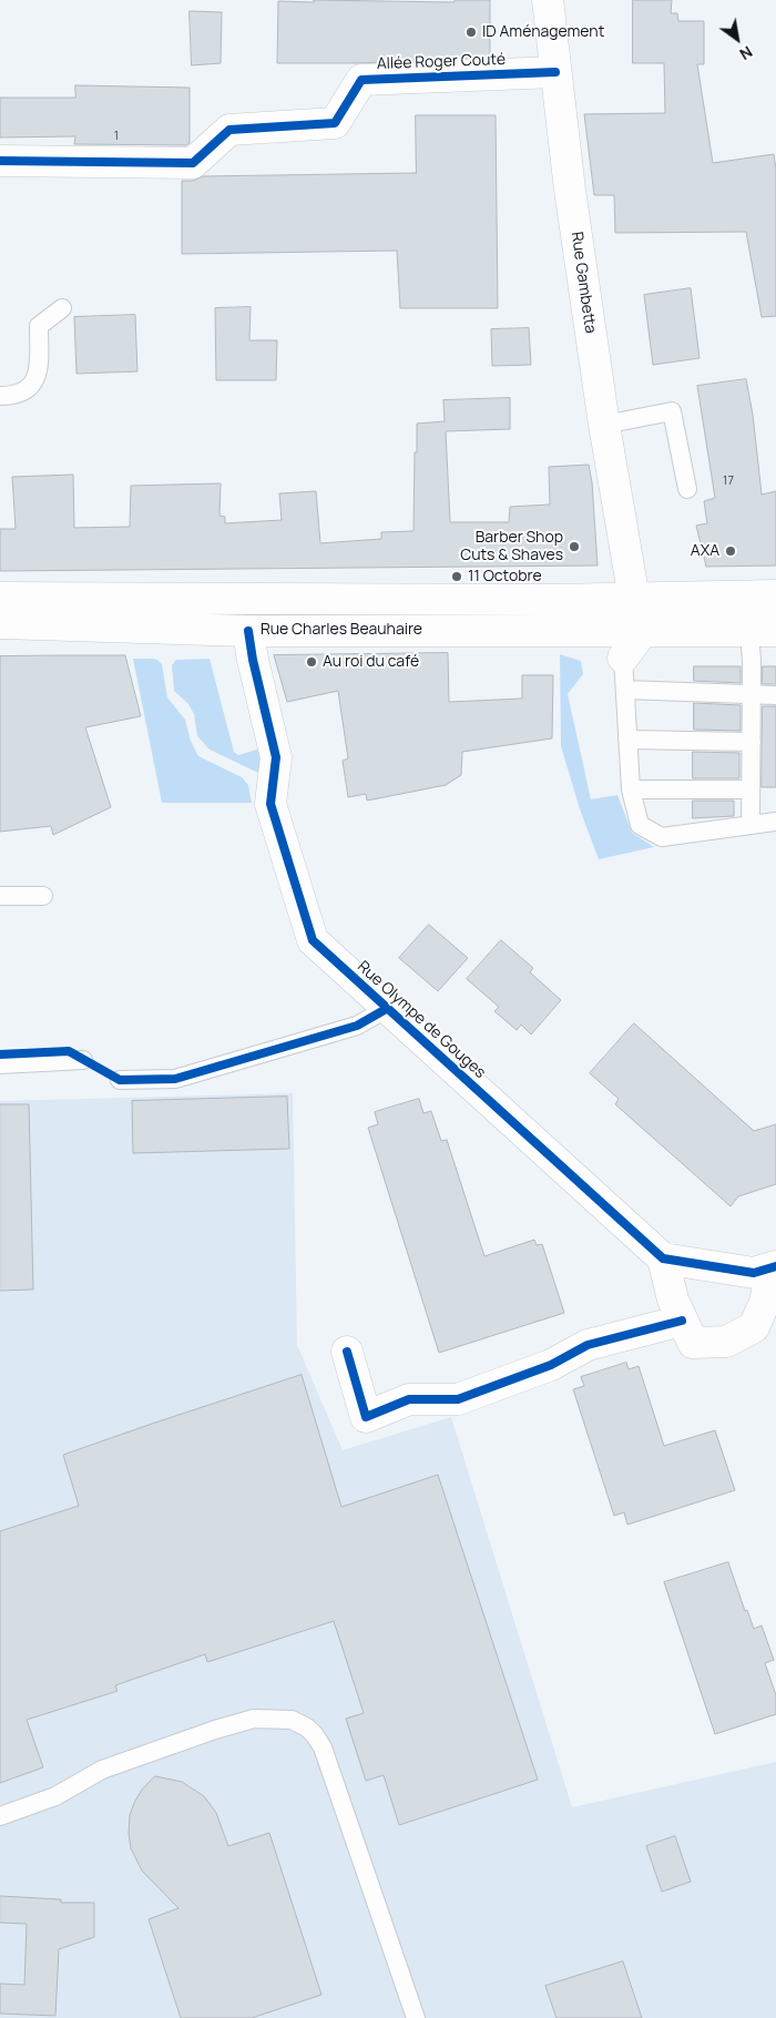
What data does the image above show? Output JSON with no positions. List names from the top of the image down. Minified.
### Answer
{"streets":{"main road":["Allée Roger Couté","Rue Gambetta","Rue Charles Beauhaire","Rue Olympe de Gouges"]},"crossings":[["Allée Roger Couté","Rue Gambetta"],["Rue Charles Beauhaire","Rue Olympe de Gouges"]],"places":["ID Aménagement","Barber Shop Cuts & Shaves","AXA","11 Octobre","Au roi du café"],"house_numbers":["1","17"],"north":"bottom right"}
